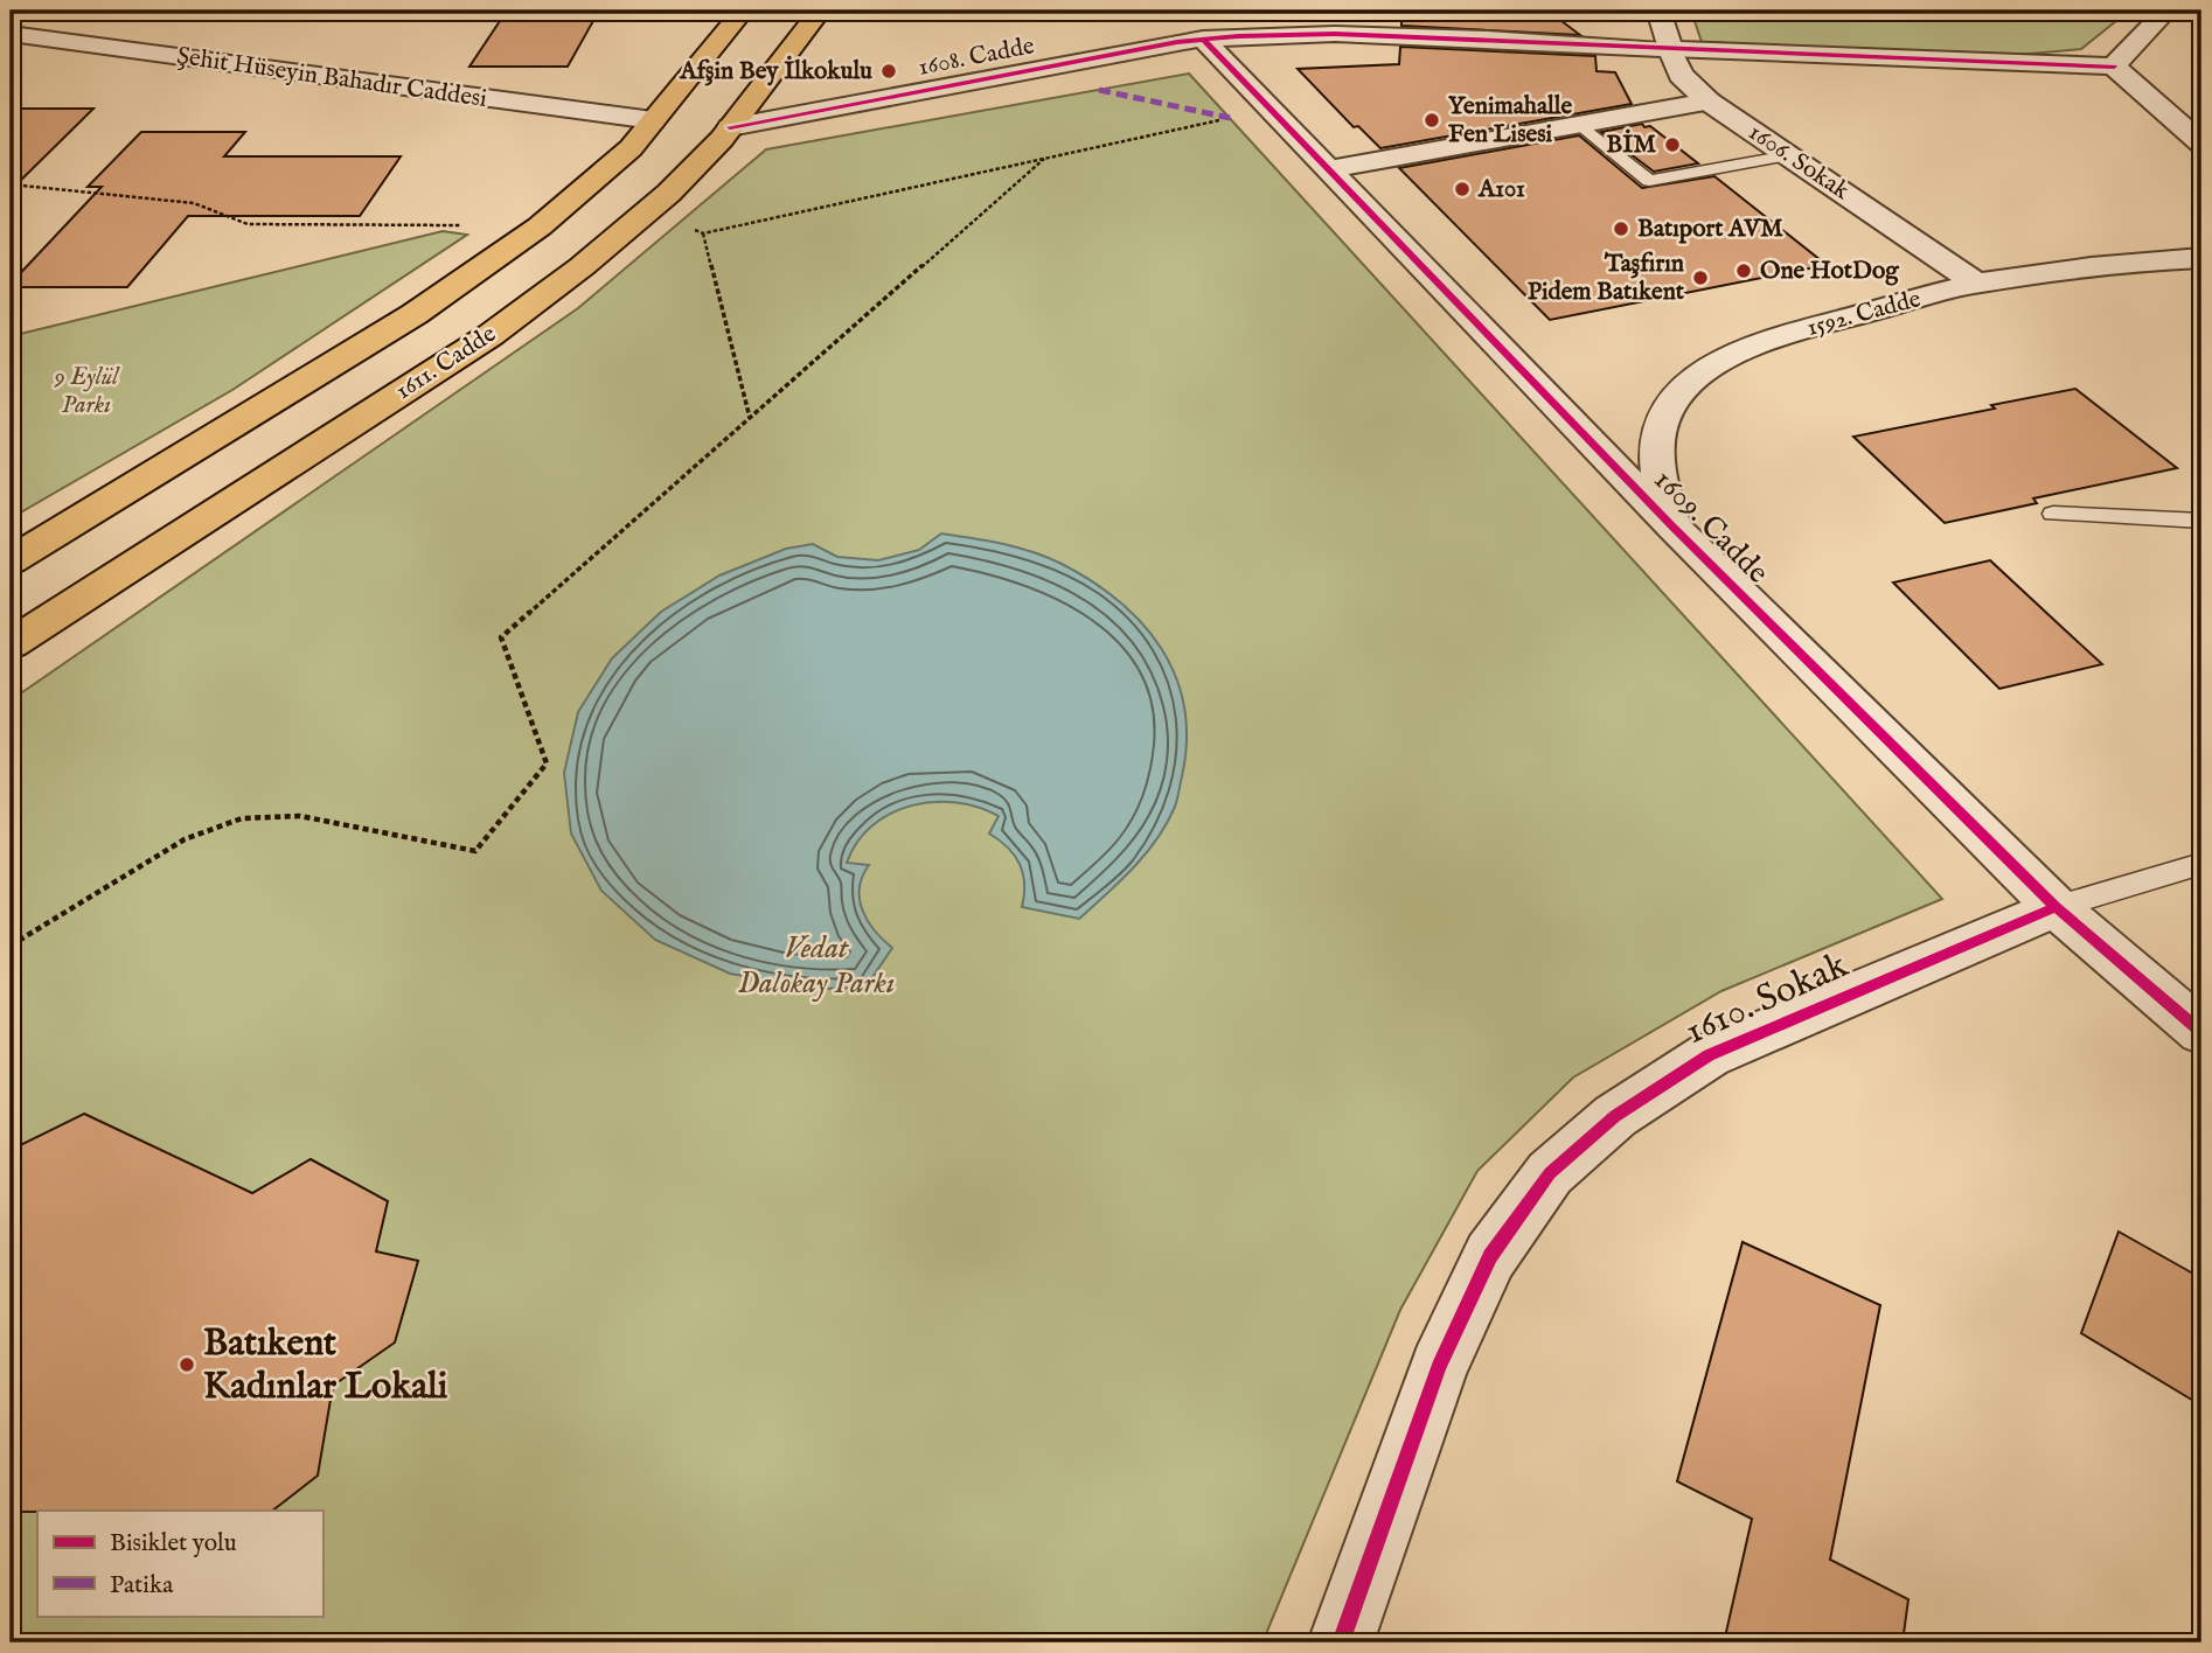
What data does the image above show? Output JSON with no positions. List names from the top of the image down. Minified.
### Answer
{"streets":{"main road":["1611. Cadde"],"street":["1608. Cadde","Şehit Hüseyin Bahadır Caddesi","1606. Sokak","1592. Cadde","1609. Cadde","1610. Sokak"]},"crossings":[["1608. Cadde","1606. Sokak"],["1608. Cadde","1611. Cadde"],["1608. Cadde","1609. Cadde"],["Şehit Hüseyin Bahadır Caddesi","1611. Cadde"],["1606. Sokak","1592. Cadde"],["1592. Cadde","1609. Cadde"],["1609. Cadde","1610. Sokak"]],"parks":["9 Eylül Parkı","Vedat Dalokay Parkı"],"places":["Afşin Bey İlkokulu","Yenimahalle Fen Lisesi","BİM","A101","Batıport AVM","One HotDog","Taşfırın Pidem Batıkent","Batıkent Kadınlar Lokali"],"legend":["Bisiklet yolu","Patika"]}
